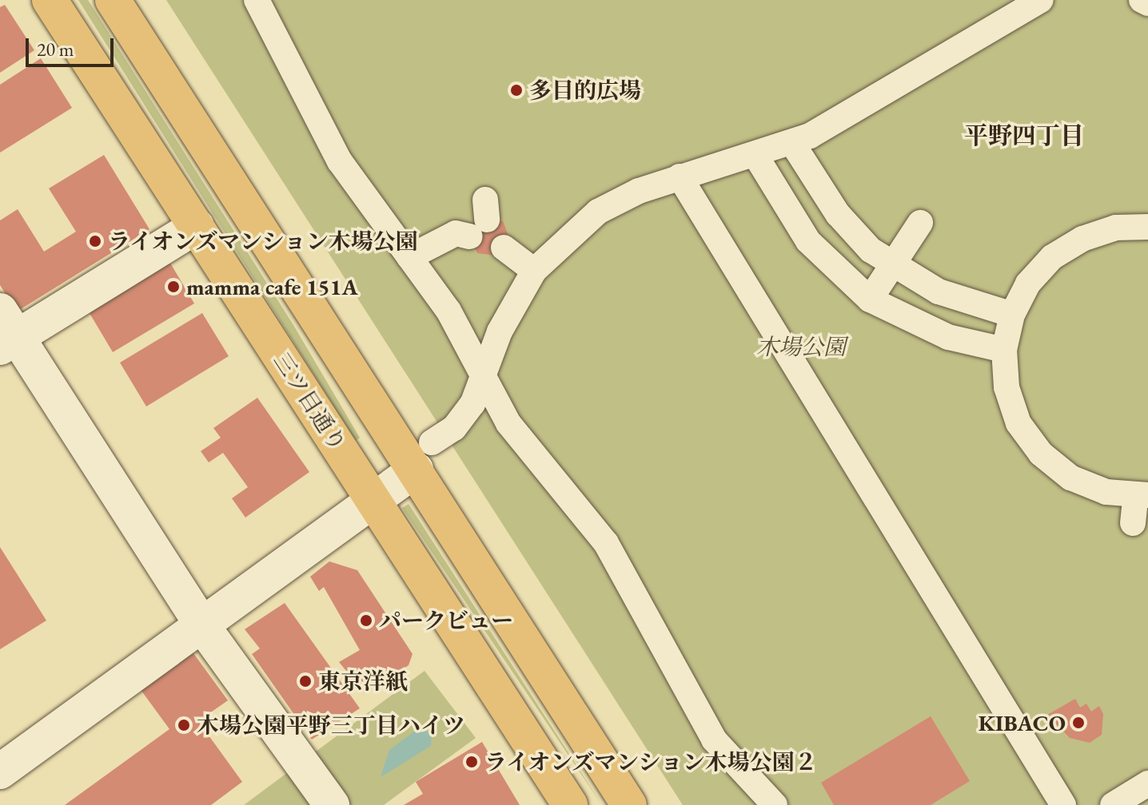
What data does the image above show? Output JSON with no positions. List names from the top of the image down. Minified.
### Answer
{"streets":{"main road":["三ツ目通り"]},"districts":["平野四丁目"],"parks":["木場公園"],"places":["多目的広場","ライオンズマンション木場公園","mamma cafe 151A","パークビュー","東京洋紙","KIBACO","木場公園平野三丁目ハイツ","ライオンズマンション木場公園２"],"scale_bar":"20 m"}
